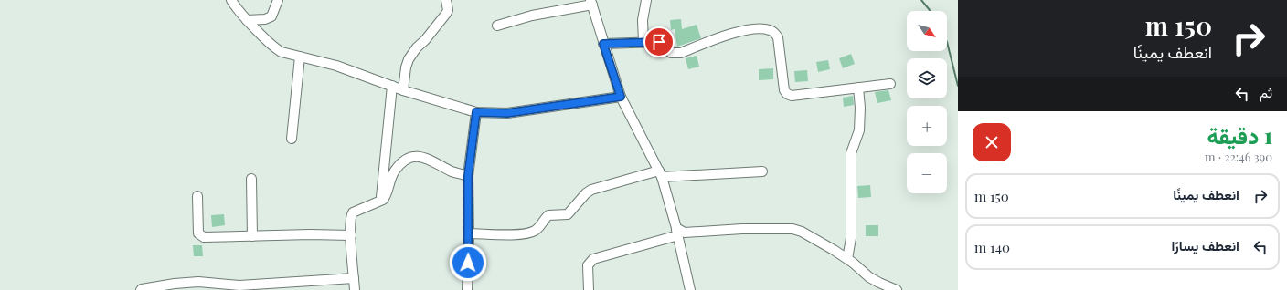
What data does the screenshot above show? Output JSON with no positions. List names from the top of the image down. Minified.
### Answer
{"north":"bottom right","page":{"turn":["150 m","انعطف يمينًا"],"map_buttons":["+","−"],"then":"ثم","heading":["1 دقيقة","390 m · 22:46"],"list":[{"name":"انعطف يمينًا","value":"150 m"},{"name":"انعطف يسارًا","value":"140 m"}]}}
